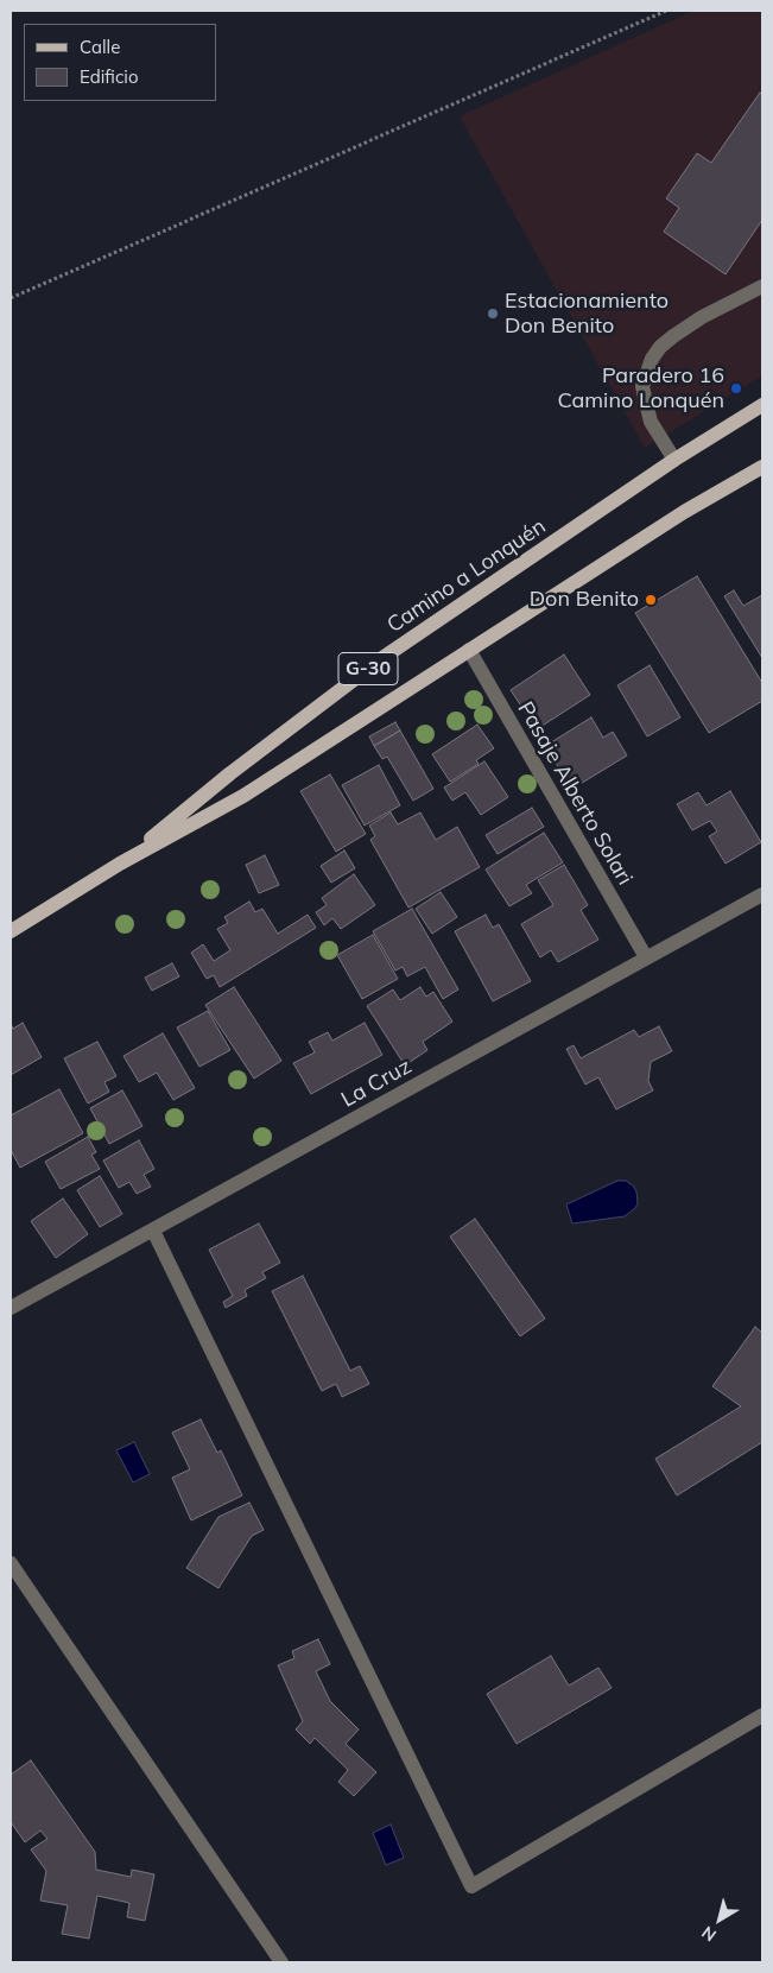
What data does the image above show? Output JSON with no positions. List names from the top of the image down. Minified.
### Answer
{"streets":{"main road":["Camino a Lonquén","G-30"],"street":["Pasaje Alberto Solari","La Cruz"]},"crossings":[["Camino a Lonquén","Pasaje Alberto Solari"],["Pasaje Alberto Solari","La Cruz"]],"places":["Estacionamiento Don Benito","Paradero 16 Camino Lonquén","Don Benito"],"legend":["Calle","Edificio"],"north":"bottom left"}
